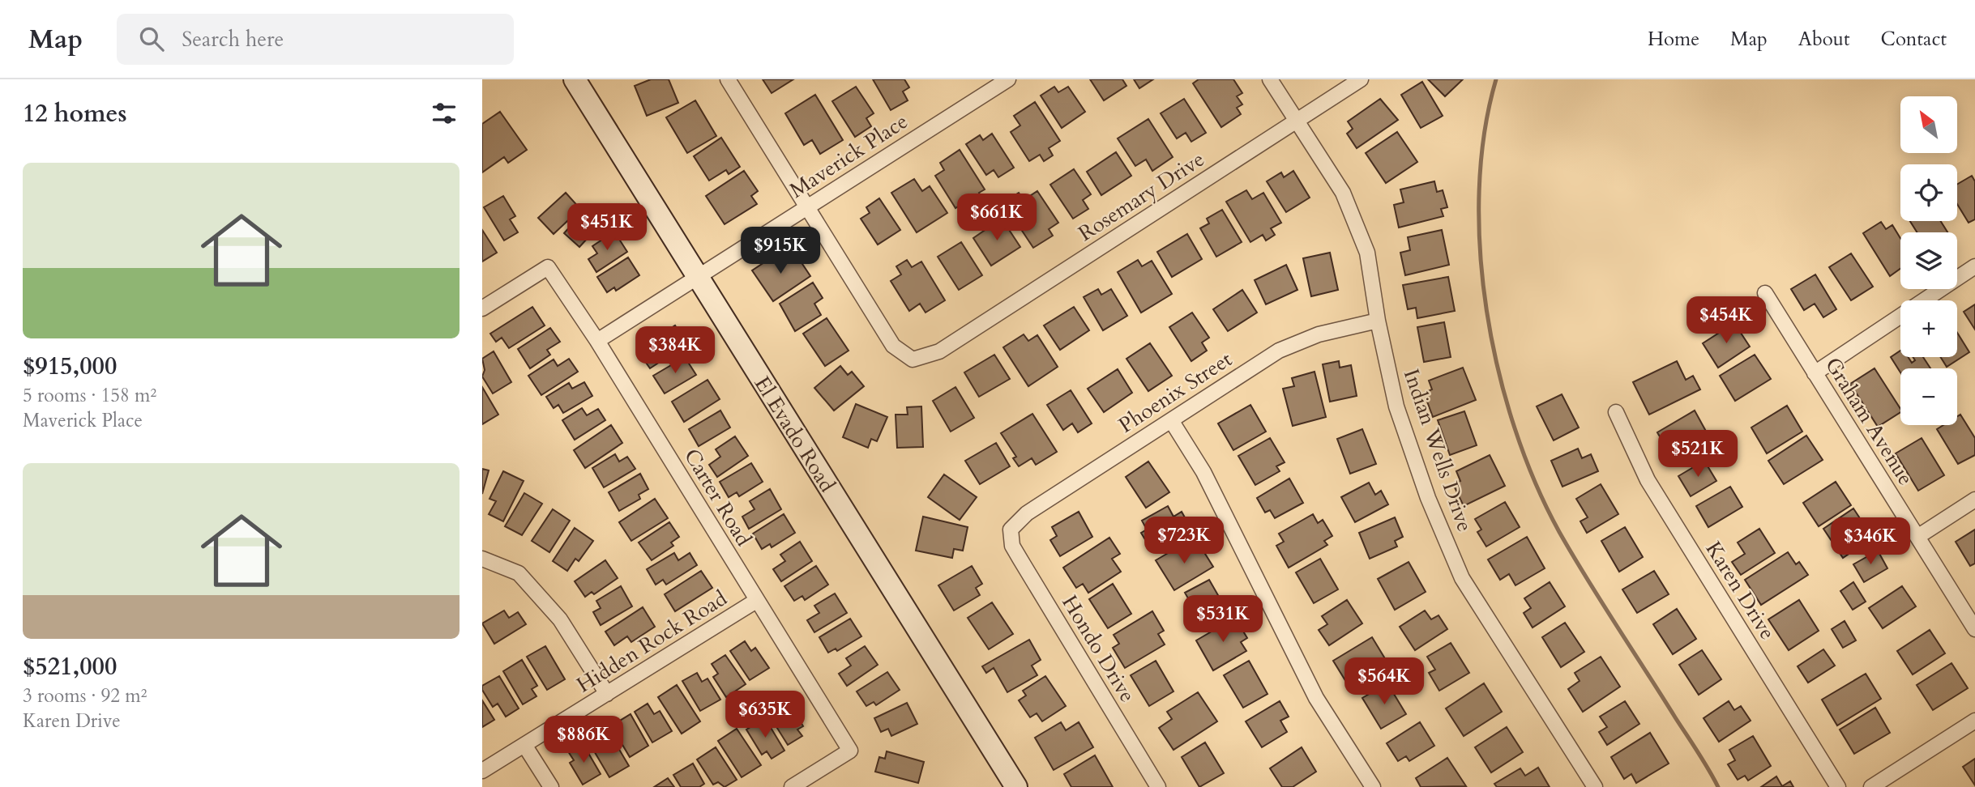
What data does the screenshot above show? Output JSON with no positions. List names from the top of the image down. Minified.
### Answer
{"streets":{"main road":["El Evado Road"],"street":["Maverick Place","Rosemary Drive","Phoenix Street","Graham Avenue","Indian Wells Drive","Carter Road","Karen Drive","Hidden Rock Road","Hondo Drive"]},"crossings":[["Maverick Place","Rosemary Drive"],["Maverick Place","El Evado Road"],["Maverick Place","Carter Road"],["Rosemary Drive","Indian Wells Drive"],["Phoenix Street","Indian Wells Drive"],["Phoenix Street","Hondo Drive"],["Carter Road","Hidden Rock Road"]],"north":"top left","page":{"header":"Map","search":"Search here","nav":["Home","Map","About","Contact"],"heading":"12 homes","map_buttons":["+","−"],"list":[{"name":"$915,000","note":"5 rooms · 158 m² · Maverick Place"},{"name":"$521,000","note":"3 rooms · 92 m² · Karen Drive"}],"price":["$661K","$451K","$915K","$454K","$384K","$521K","$723K","$346K","$531K","$564K","$635K","$886K"]}}
